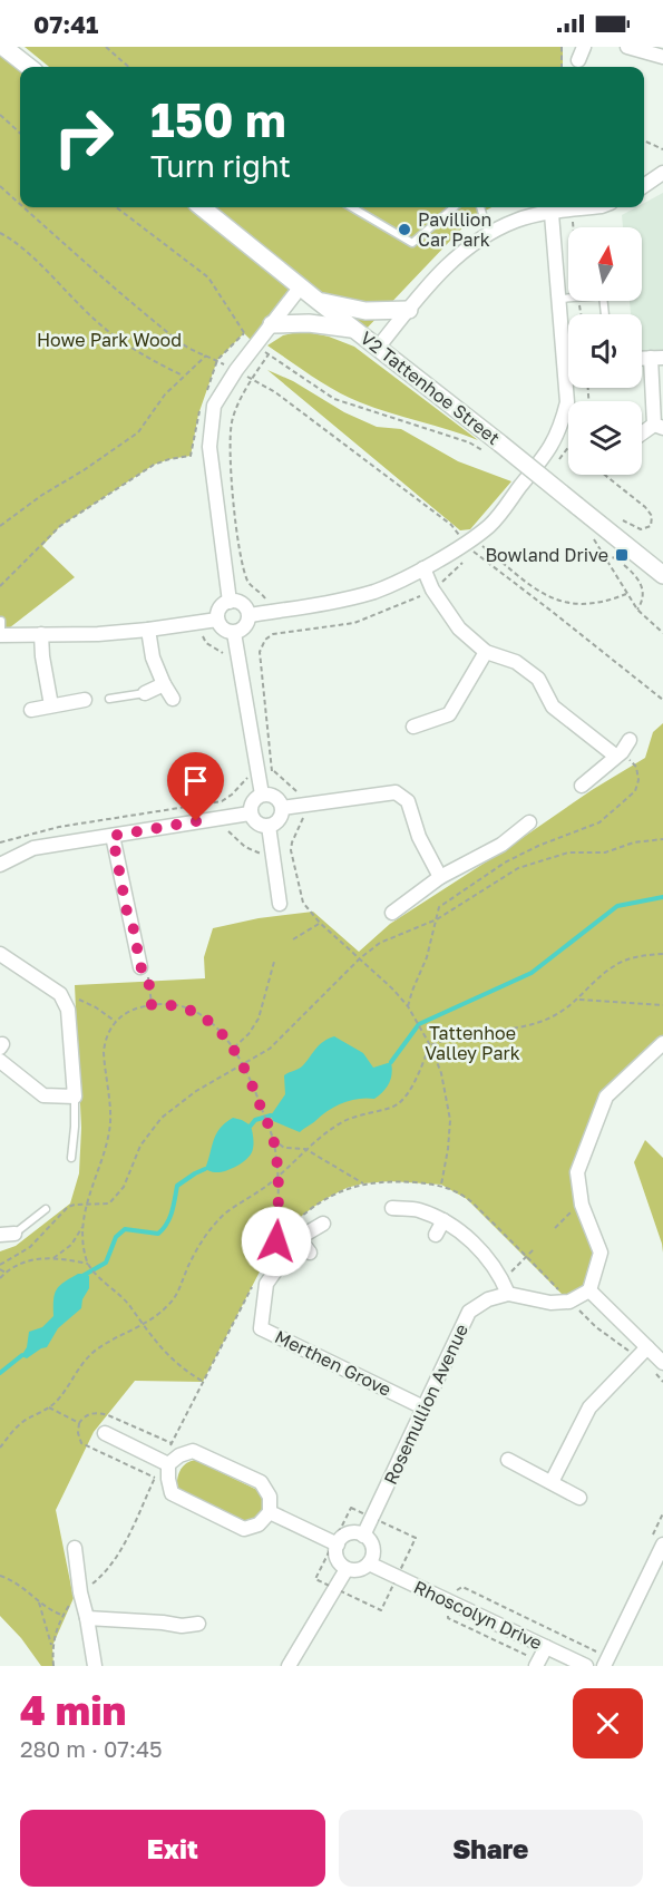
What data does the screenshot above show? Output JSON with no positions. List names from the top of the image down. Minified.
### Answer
{"streets":{"street":["V2 Tattenhoe Street","Merthen Grove","Rosemullion Avenue","Rhoscolyn Drive"]},"crossings":[["Merthen Grove","Rosemullion Avenue"],["Rosemullion Avenue","Rhoscolyn Drive"]],"parks":["Howe Park Wood","Tattenhoe Valley Park"],"places":{"other":["Pavillion Car Park"],"transit":["Bowland Drive"]},"north":"top","page":{"status":"07:41","turn":["150 m","Turn right"],"heading":["4 min","280 m · 07:45"],"buttons":["Exit","Share"]}}
